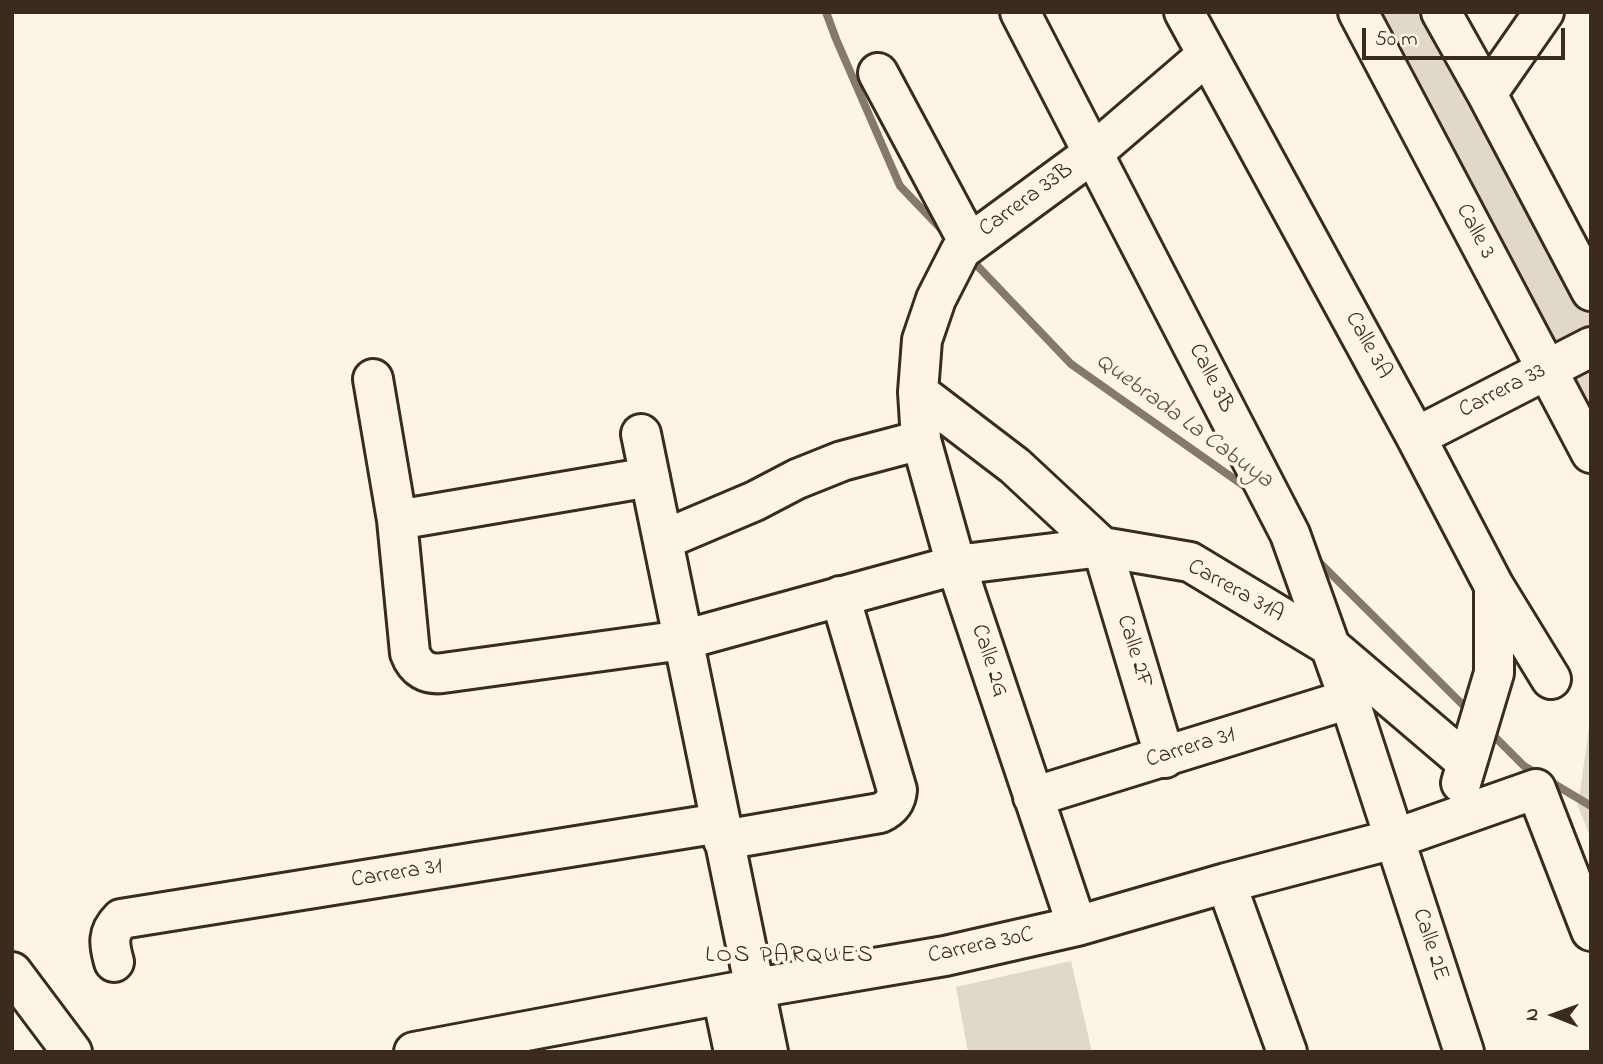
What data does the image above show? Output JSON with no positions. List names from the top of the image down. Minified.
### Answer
{"streets":{"street":["Carrera 33B","Calle 3","Calle 3A","Calle 3B","Carrera 33","Carrera 31A","Calle 2F","Calle 2G","Carrera 31","Calle 2E","Carrera 30C"]},"crossings":[["Carrera 33B","Calle 3A"],["Carrera 33B","Calle 3B"],["Carrera 33B","Calle 2G"],["Calle 3","Carrera 33"],["Calle 3A","Carrera 33"],["Calle 3B","Carrera 31A"],["Calle 3B","Carrera 31"],["Calle 3B","Calle 2E"],["Calle 3B","Carrera 30C"],["Carrera 31A","Calle 2F"],["Carrera 31A","Calle 2G"],["Carrera 31A","Carrera 31"],["Calle 2F","Carrera 31"],["Calle 2G","Carrera 31"],["Calle 2G","Carrera 30C"],["Calle 2E","Carrera 30C"]],"districts":["LOS PARQUES"],"water":["Quebrada La Cabuya"],"scale_bar":"50 m","north":"left"}
